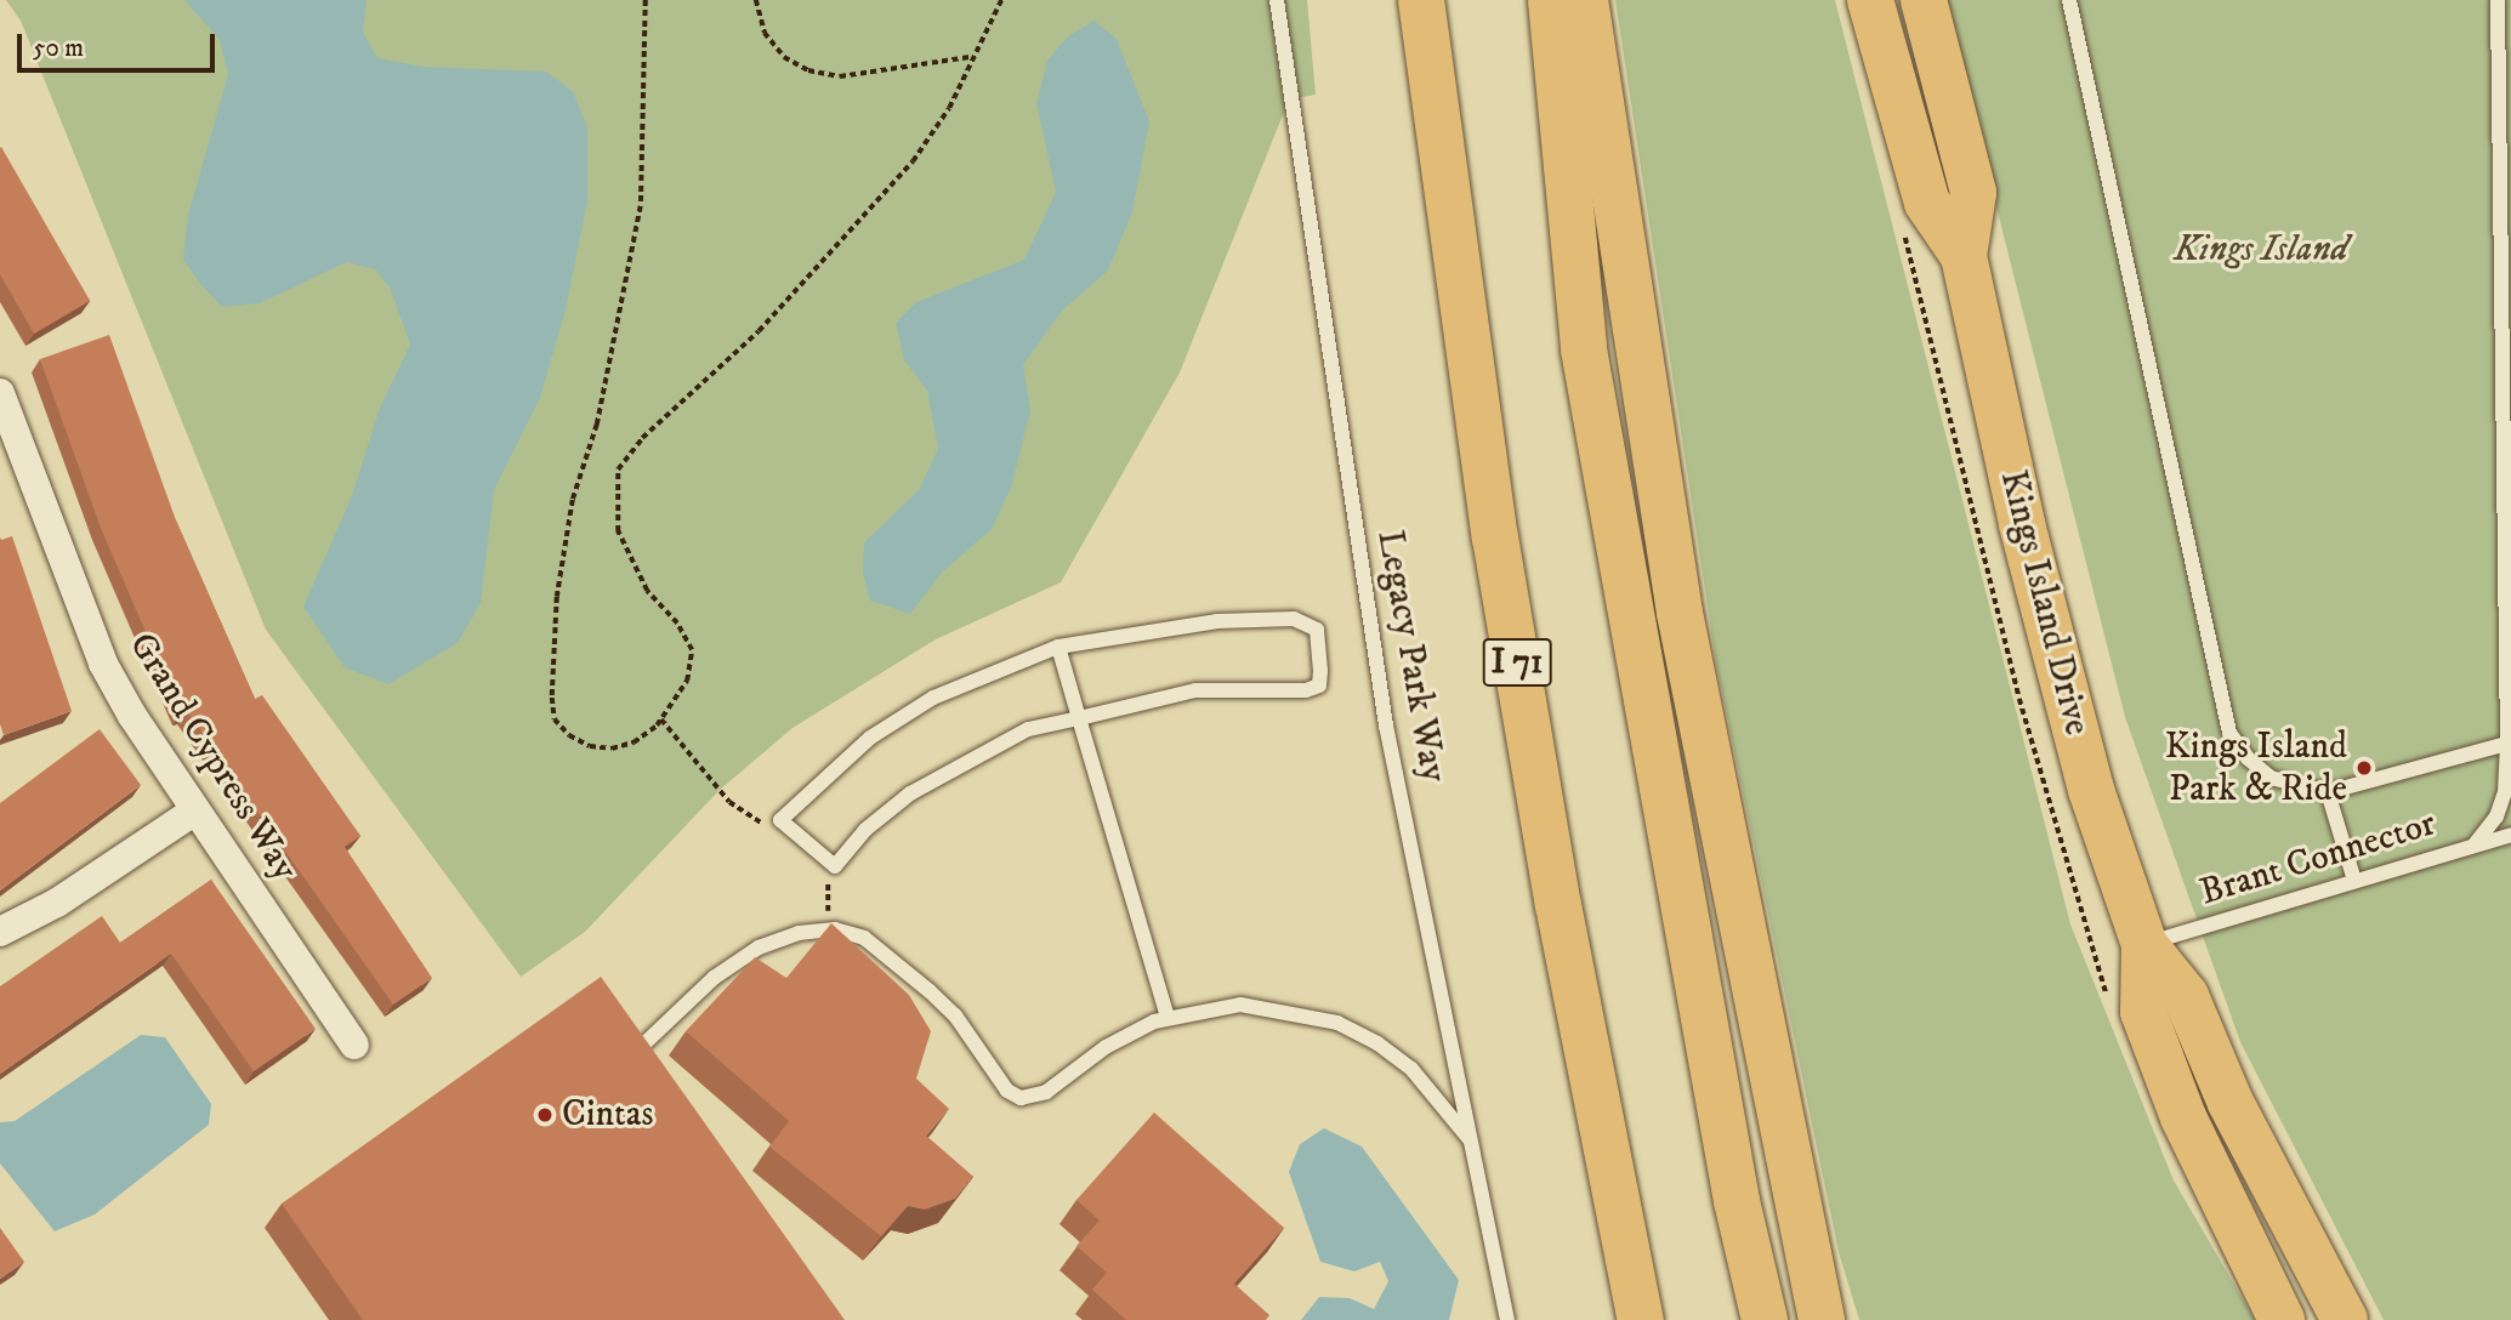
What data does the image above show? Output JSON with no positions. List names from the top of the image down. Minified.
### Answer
{"streets":{"main road":["Kings Island Drive","I 71"],"street":["Grand Cypress Way"],"lane":["Legacy Park Way","Brant Connector"]},"crossings":[["Kings Island Drive","Brant Connector"]],"parks":["Kings Island"],"places":["Kings Island Park & Ride","Cintas"],"scale_bar":"50 m"}
